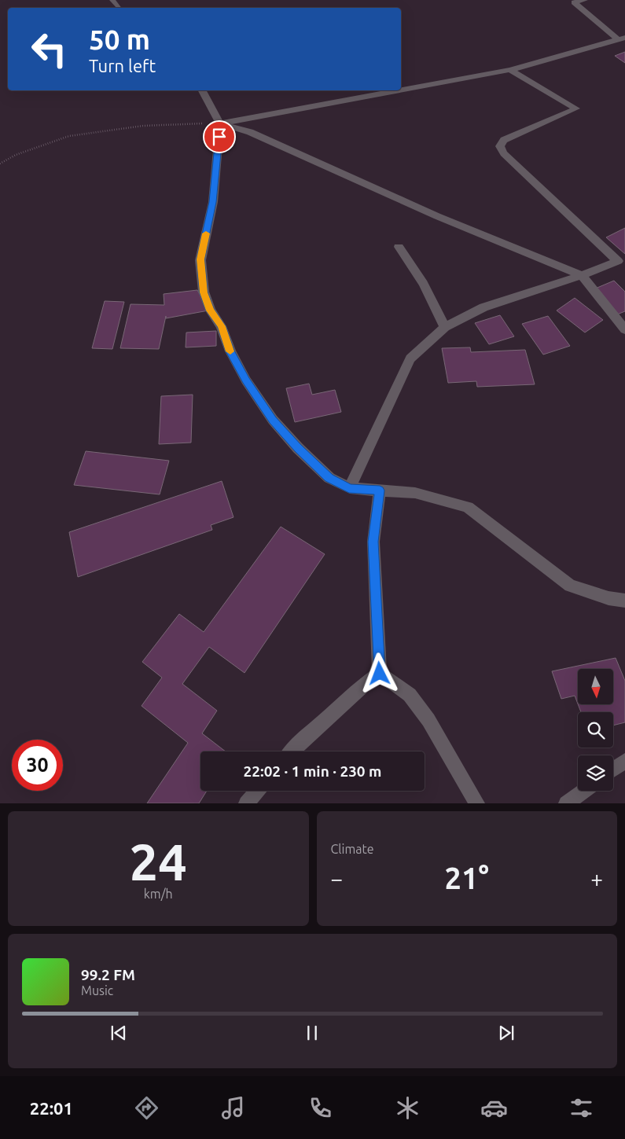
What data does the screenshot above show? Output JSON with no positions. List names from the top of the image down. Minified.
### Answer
{"north":"bottom","page":{"turn":["50 m","Turn left"],"limit":"30","trip":"22:02 · 1 min · 230 m","tile":[["24","km/h"],"Climate"],"heat":["−","21°","+"],"song":["99.2 FM","Music"],"tabs":"22:01"}}
